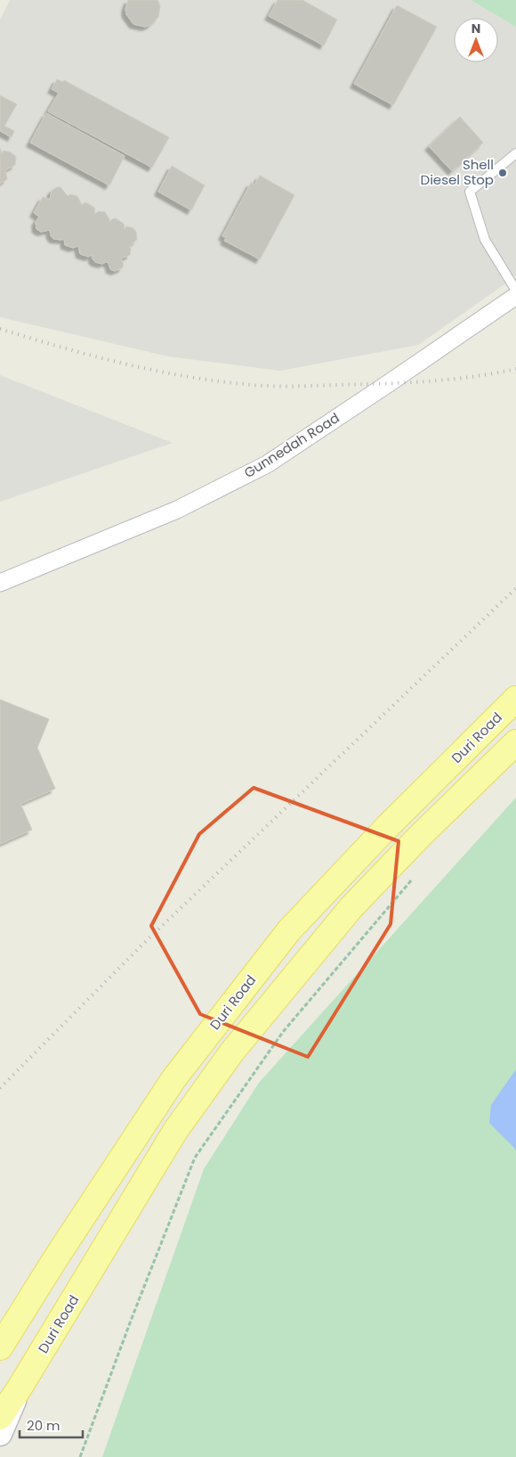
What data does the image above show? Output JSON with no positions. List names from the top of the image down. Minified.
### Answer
{"streets":{"main road":["Duri Road"],"street":["Gunnedah Road"]},"places":["Shell Diesel Stop"],"scale_bar":"20 m","north":"top"}
